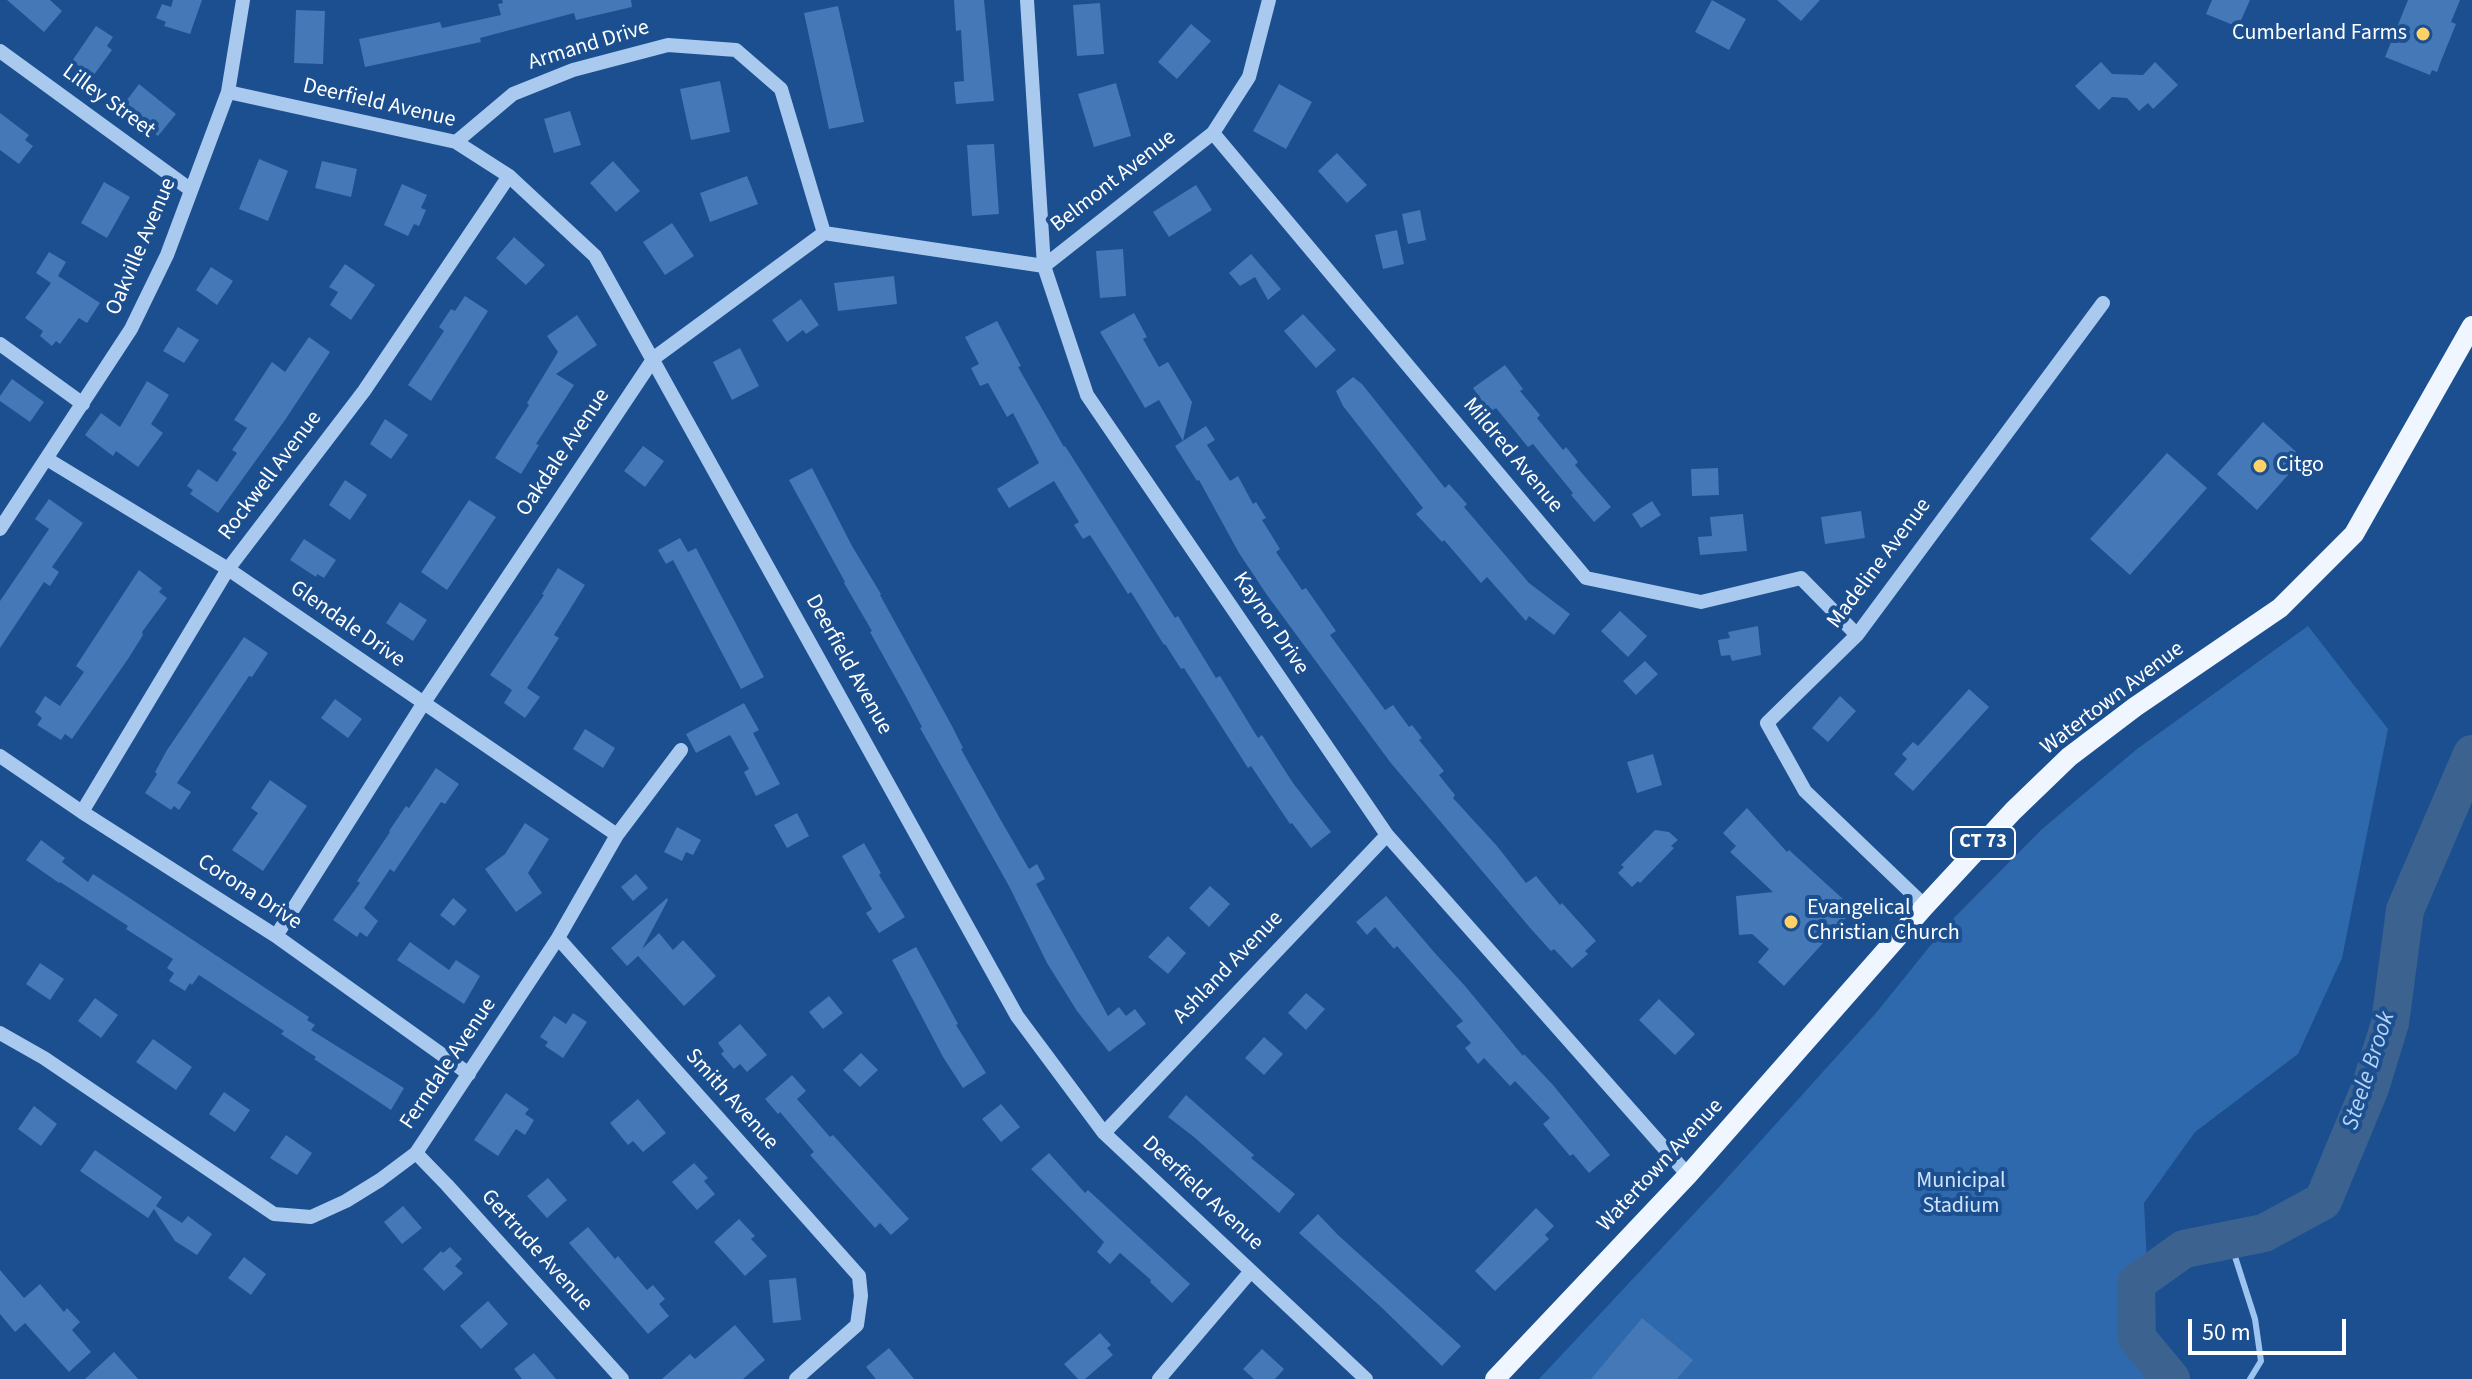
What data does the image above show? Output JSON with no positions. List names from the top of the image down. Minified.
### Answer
{"streets":{"main road":["Watertown Avenue","CT 73"],"street":["Armand Drive","Lilley Street","Deerfield Avenue","Belmont Avenue","Oakville Avenue","Oakdale Avenue","Mildred Avenue","Rockwell Avenue","Madeline Avenue","Kaynor Drive","Glendale Drive","Corona Drive","Ashland Avenue","Ferndale Avenue","Smith Avenue","Gertrude Avenue"]},"crossings":[["Armand Drive","Deerfield Avenue"],["Armand Drive","Oakdale Avenue"],["Lilley Street","Oakville Avenue"],["Deerfield Avenue","Oakville Avenue"],["Deerfield Avenue","Oakdale Avenue"],["Deerfield Avenue","Rockwell Avenue"],["Deerfield Avenue","Ashland Avenue"],["Belmont Avenue","Mildred Avenue"],["Belmont Avenue","Kaynor Drive"],["Oakville Avenue","Glendale Drive"],["Oakdale Avenue","Glendale Drive"],["Oakdale Avenue","Corona Drive"],["Mildred Avenue","Madeline Avenue"],["Rockwell Avenue","Glendale Drive"],["Rockwell Avenue","Corona Drive"],["Madeline Avenue","Watertown Avenue"],["Kaynor Drive","Watertown Avenue"],["Kaynor Drive","Ashland Avenue"],["Glendale Drive","Ferndale Avenue"],["Corona Drive","Ferndale Avenue"],["Ferndale Avenue","Smith Avenue"],["Ferndale Avenue","Gertrude Avenue"]],"water":["Steele Brook"],"parks":["Municipal Stadium"],"places":["Cumberland Farms","Citgo","Evangelical Christian Church"],"scale_bar":"50 m"}
